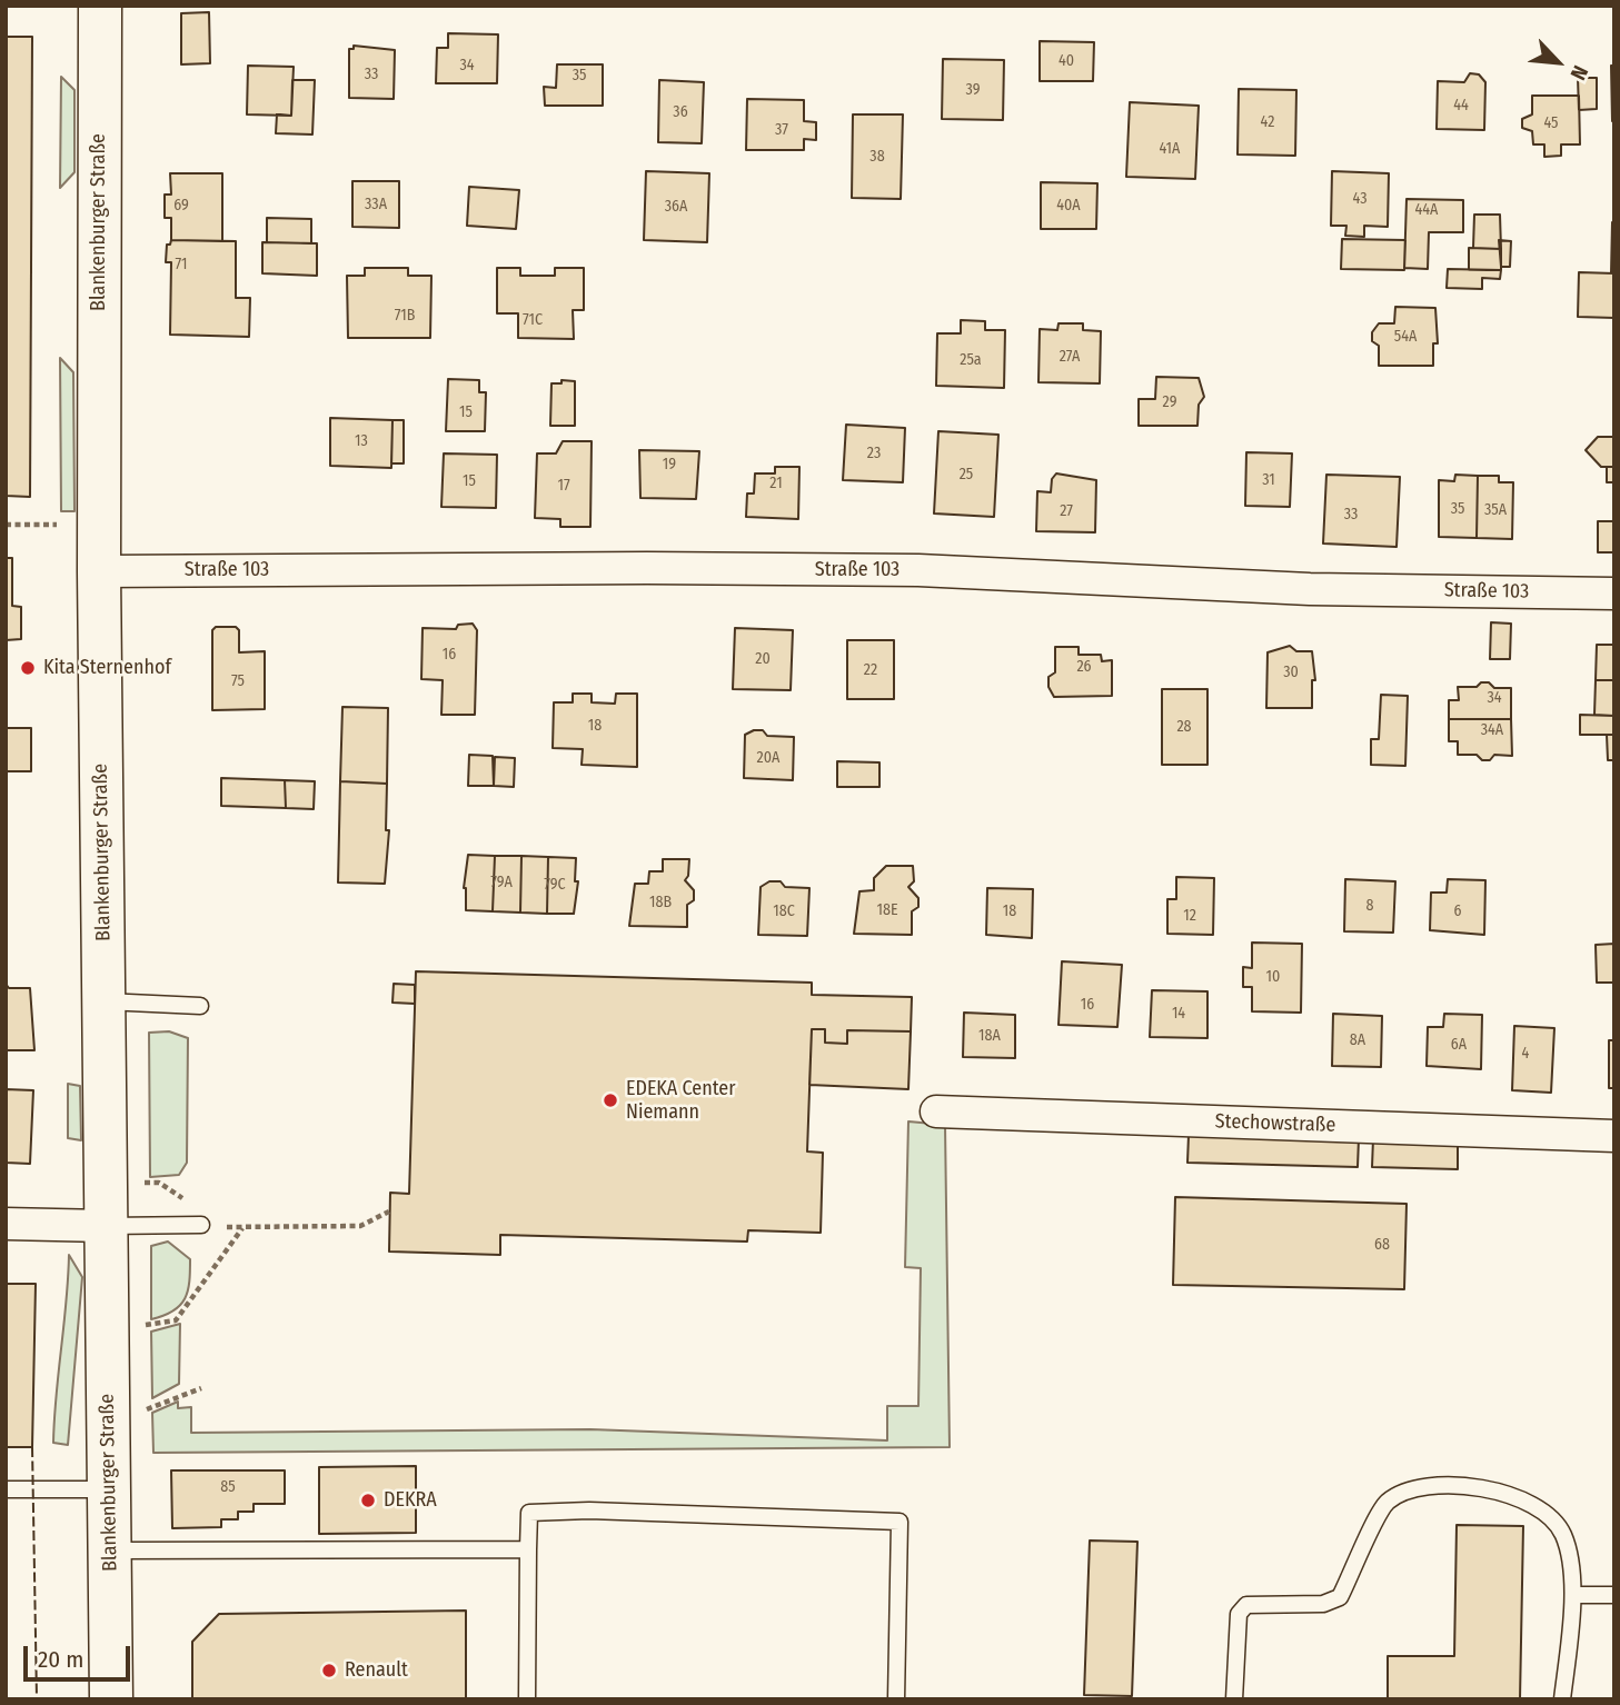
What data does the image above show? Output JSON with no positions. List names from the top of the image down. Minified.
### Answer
{"streets":{"main road":["Blankenburger Straße"],"street":["Straße 103","Stechowstraße"]},"crossings":[["Blankenburger Straße","Straße 103"]],"places":["Kita Sternenhof","EDEKA Center Niemann","DEKRA","Renault"],"house_numbers":["40","34","33","35","39","44","36","42","45","37","41A","38","43","33A","69","40A","36A","44A","71","71B","71C","54A","27A","25a","29","15","13","23","19","25","31","15","21","17","35","35A","27","33","16","20","26","22","30","75","34","18","28","34A","20A","79A","79C","18B","8","18E","18C","18","6","12","10","16","14","18A","8A","6A","4","68","85"],"scale_bar":"20 m","north":"bottom right"}
